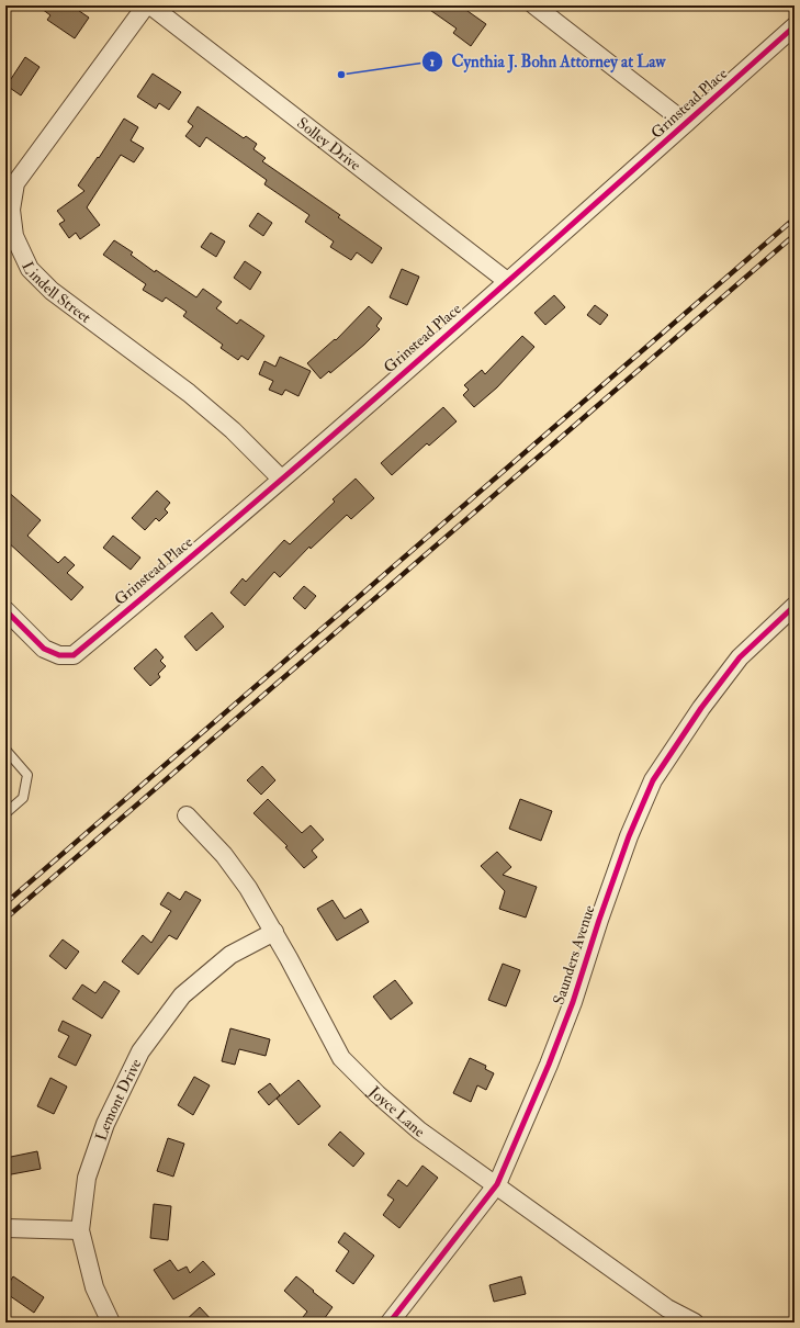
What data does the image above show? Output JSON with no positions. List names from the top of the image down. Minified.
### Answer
{"streets":{"street":["Grinstead Place","Solley Drive","Lindell Street","Saunders Avenue","Lemont Drive","Joyce Lane"]},"crossings":[["Grinstead Place","Solley Drive"],["Grinstead Place","Lindell Street"],["Saunders Avenue","Joyce Lane"],["Lemont Drive","Joyce Lane"]],"places":["Cynthia J. Bohn Attorney at Law"]}
